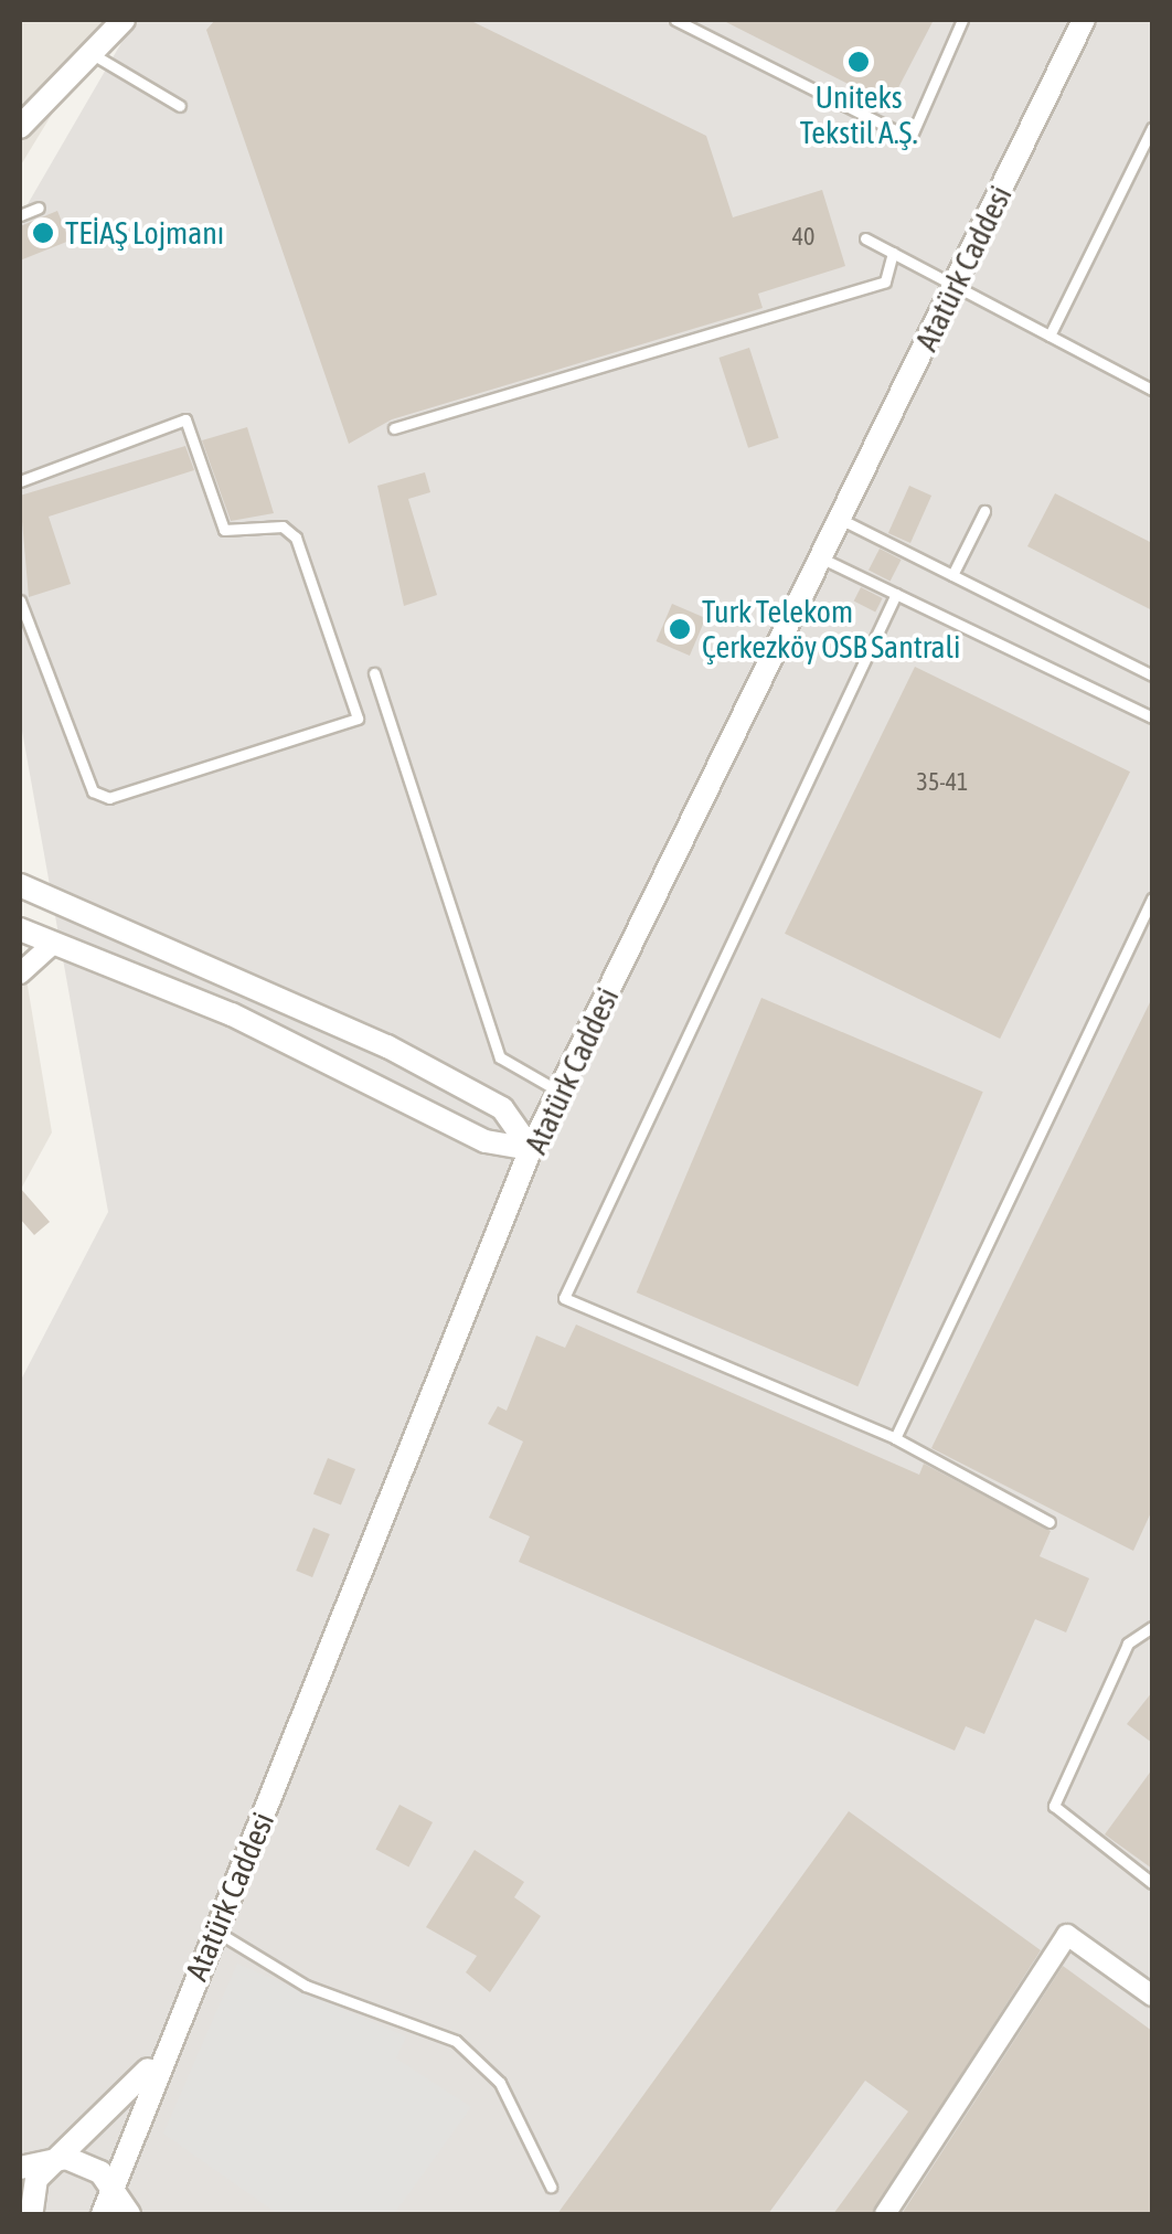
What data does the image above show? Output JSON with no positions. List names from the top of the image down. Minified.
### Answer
{"streets":{"street":["Atatürk Caddesi"]},"places":["Uniteks Tekstil A.Ş.","TEİAŞ Lojmanı","Turk Telekom Çerkezköy OSB Santrali"],"house_numbers":["40","35-41"]}
